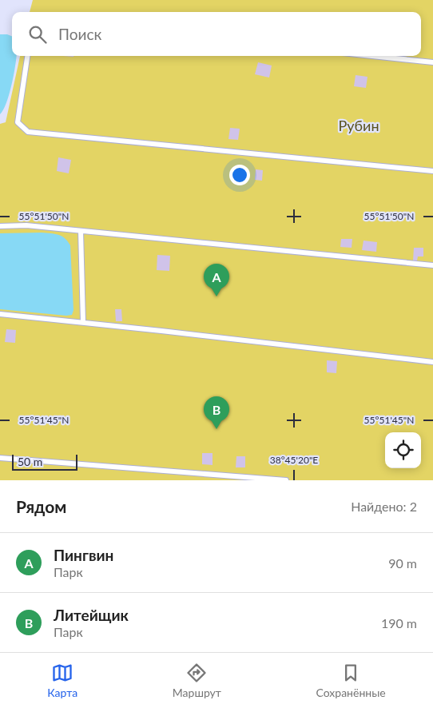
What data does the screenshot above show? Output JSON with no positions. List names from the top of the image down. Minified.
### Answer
{"parks":["Рубин"],"scale_bar":"50 m","page":{"search":"Поиск","pins":["A","B"],"scale":"50 m","heading":["Рядом","Найдено: 2"],"list":[{"mark":"A","name":"Пингвин","note":"Парк","value":"90 m"},{"mark":"B","name":"Литейщик","note":"Парк","value":"190 m"}],"nav":["Карта","Маршрут","Сохранённые"]},"coordinates":["55°51'50\"N","55°51'45\"N","38°45'20\"E"]}
